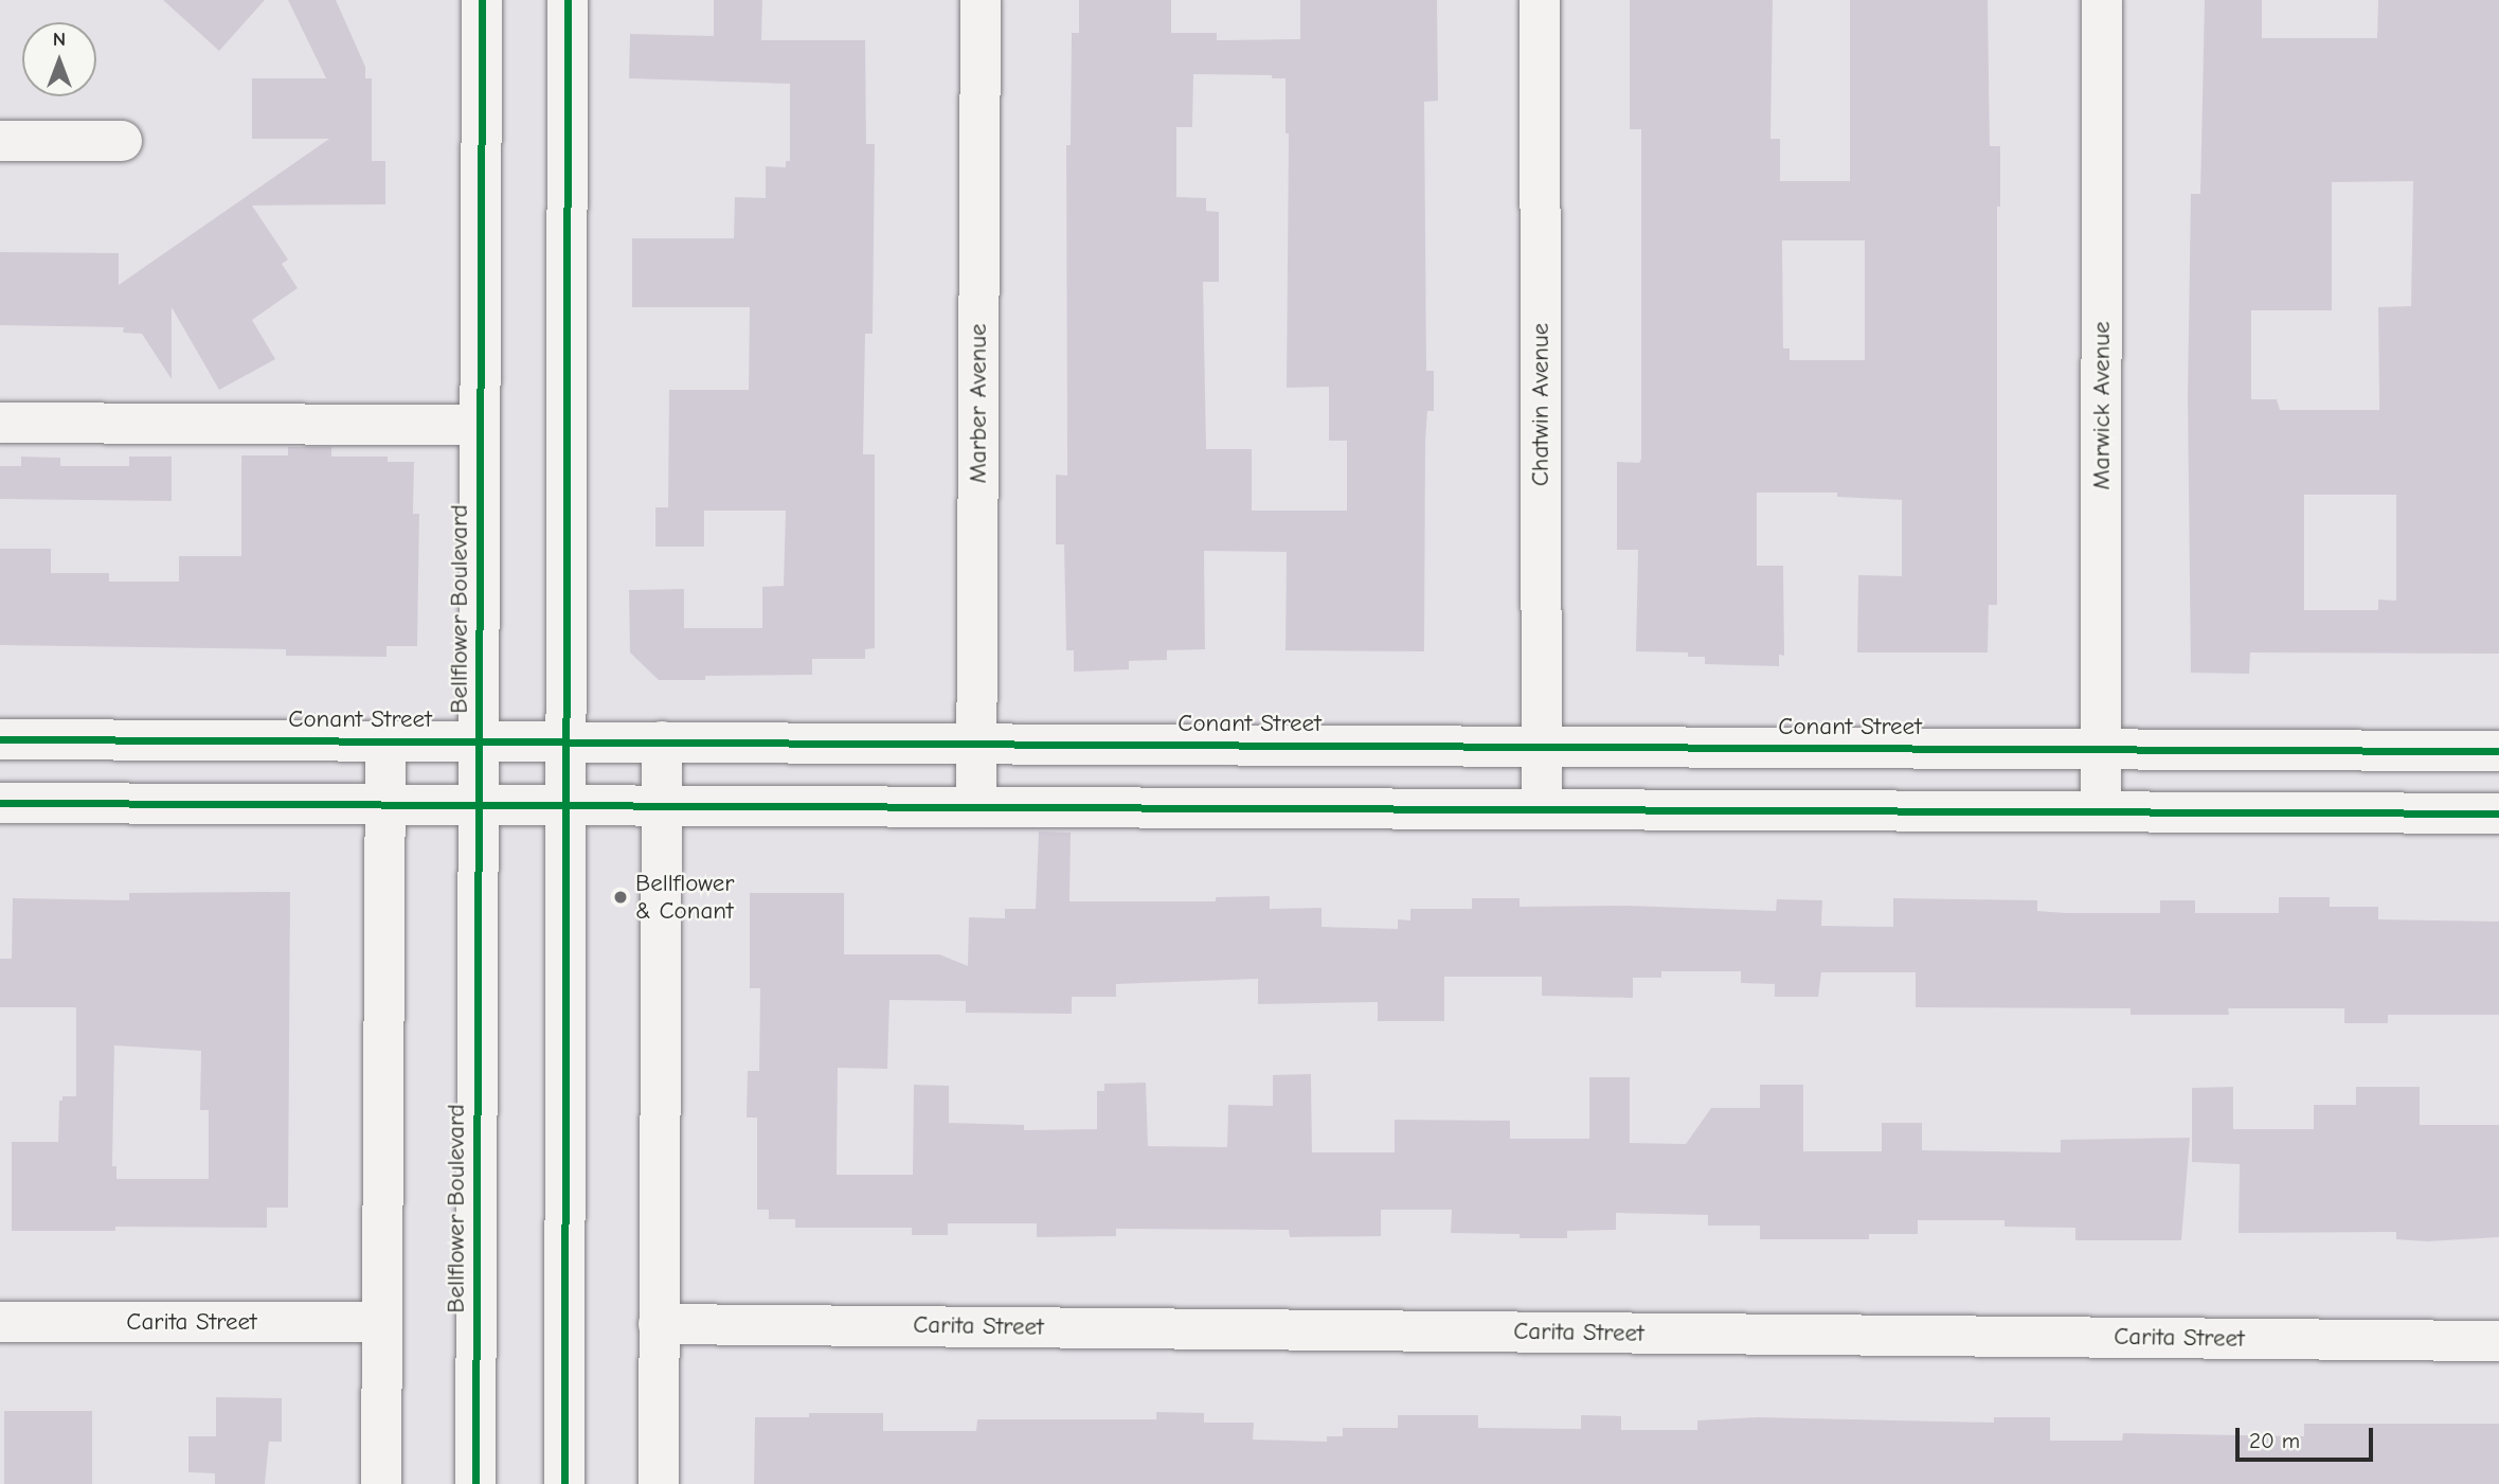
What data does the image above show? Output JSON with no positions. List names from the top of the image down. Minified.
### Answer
{"streets":{"street":["Marber Avenue","Chatwin Avenue","Marwick Avenue","Bellflower Boulevard","Conant Street","Carita Street"]},"crossings":[["Marber Avenue","Conant Street"],["Chatwin Avenue","Conant Street"],["Marwick Avenue","Conant Street"],["Bellflower Boulevard","Conant Street"]],"places":["Bellflower & Conant"],"scale_bar":"20 m","north":"top"}
